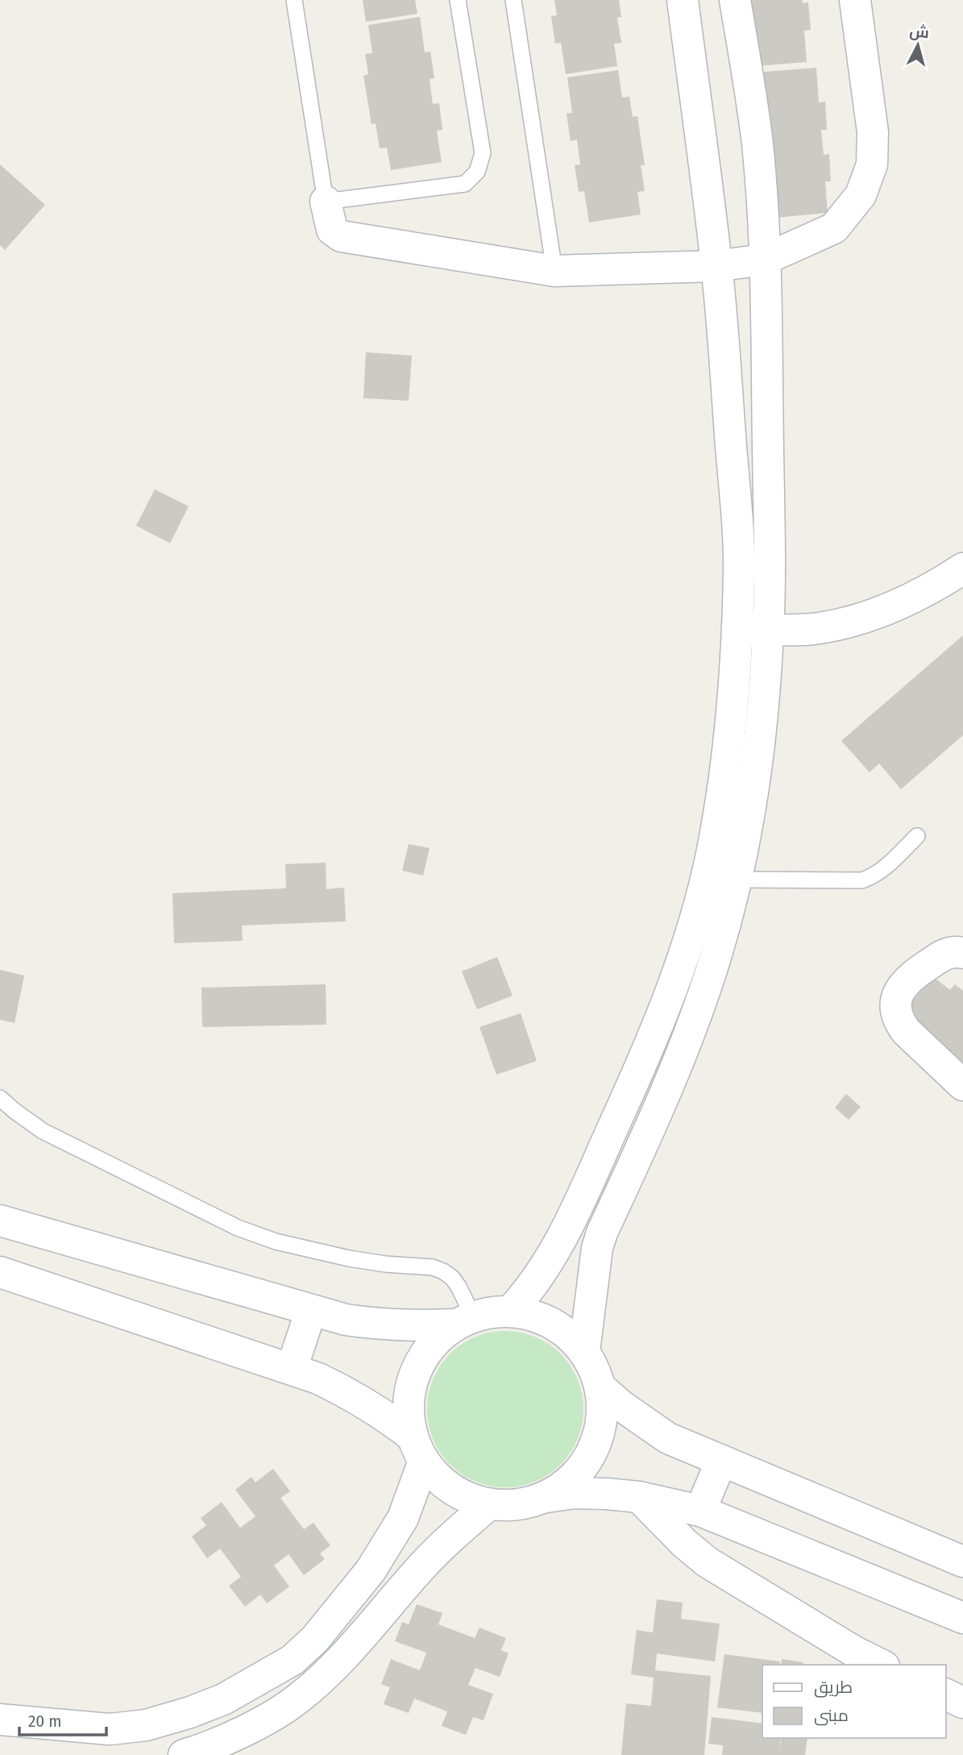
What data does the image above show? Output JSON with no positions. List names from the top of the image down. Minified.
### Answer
{"legend":["طريق","مبنى"],"scale_bar":"20 m","north":"top"}
